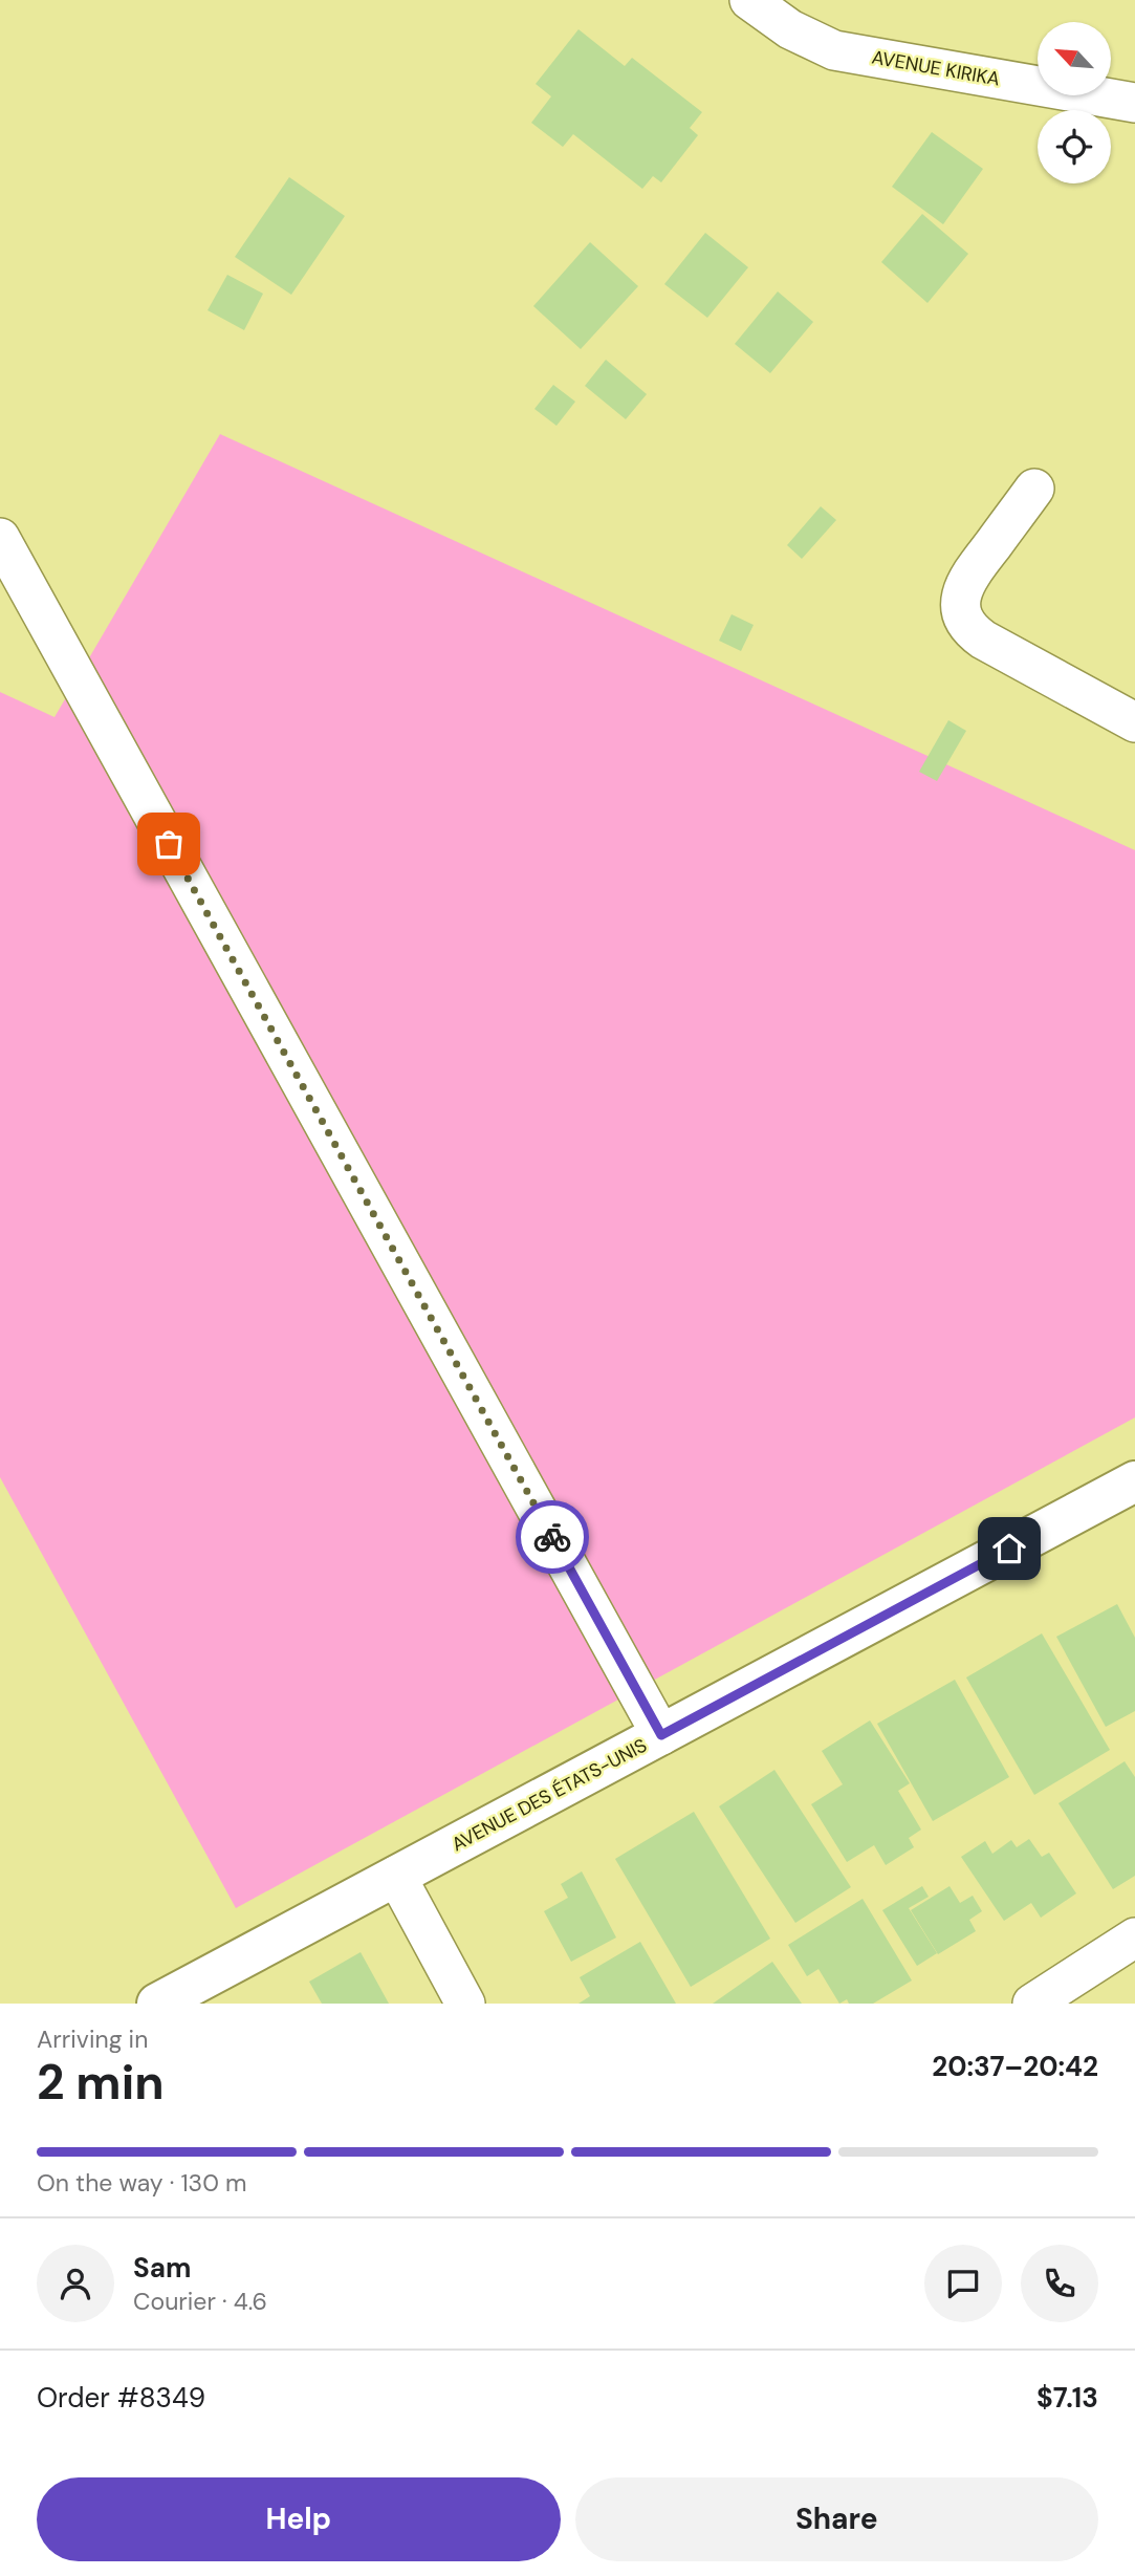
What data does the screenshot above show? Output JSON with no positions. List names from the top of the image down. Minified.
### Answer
{"streets":{"street":["AVENUE KIRIKA","AVENUE DES ÉTATS-UNIS"]},"north":"top left","page":{"heading":["2 min","Arriving in","20:37–20:42"],"panel":["Sam","Courier · 4.6","Order #8349","$7.13"],"bar":"On the way · 130 m","buttons":["Help","Share"]}}
